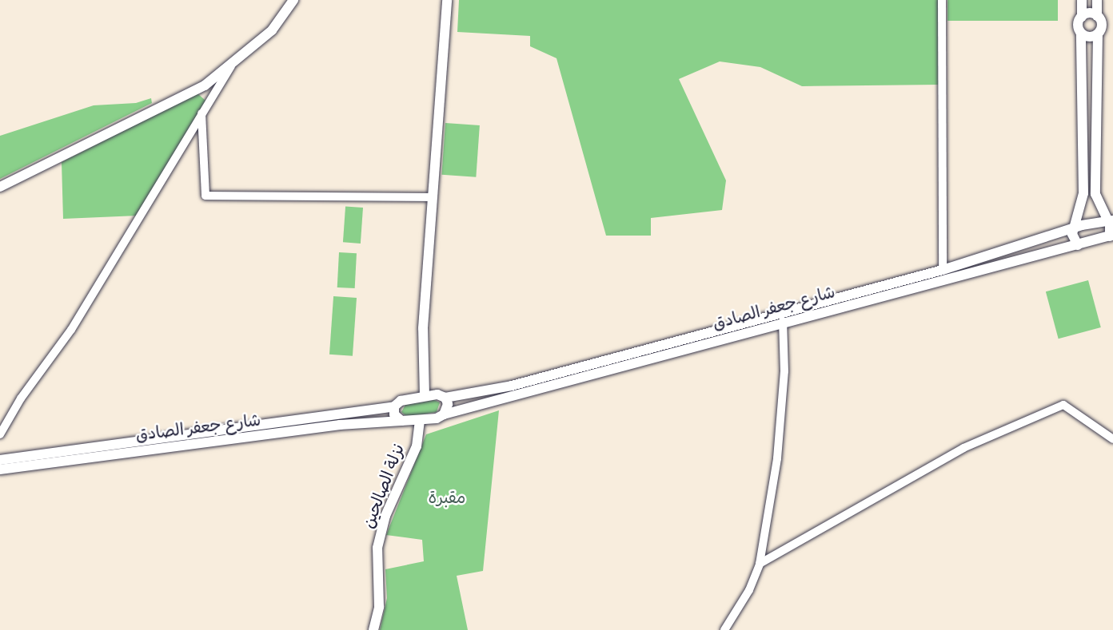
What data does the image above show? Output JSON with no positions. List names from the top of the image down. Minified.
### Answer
{"streets":{"main road":["شارع جعفر الصادق","نزلة الصالحين"]},"crossings":[["شارع جعفر الصادق","نزلة الصالحين"]],"parks":["مقبرة"]}
